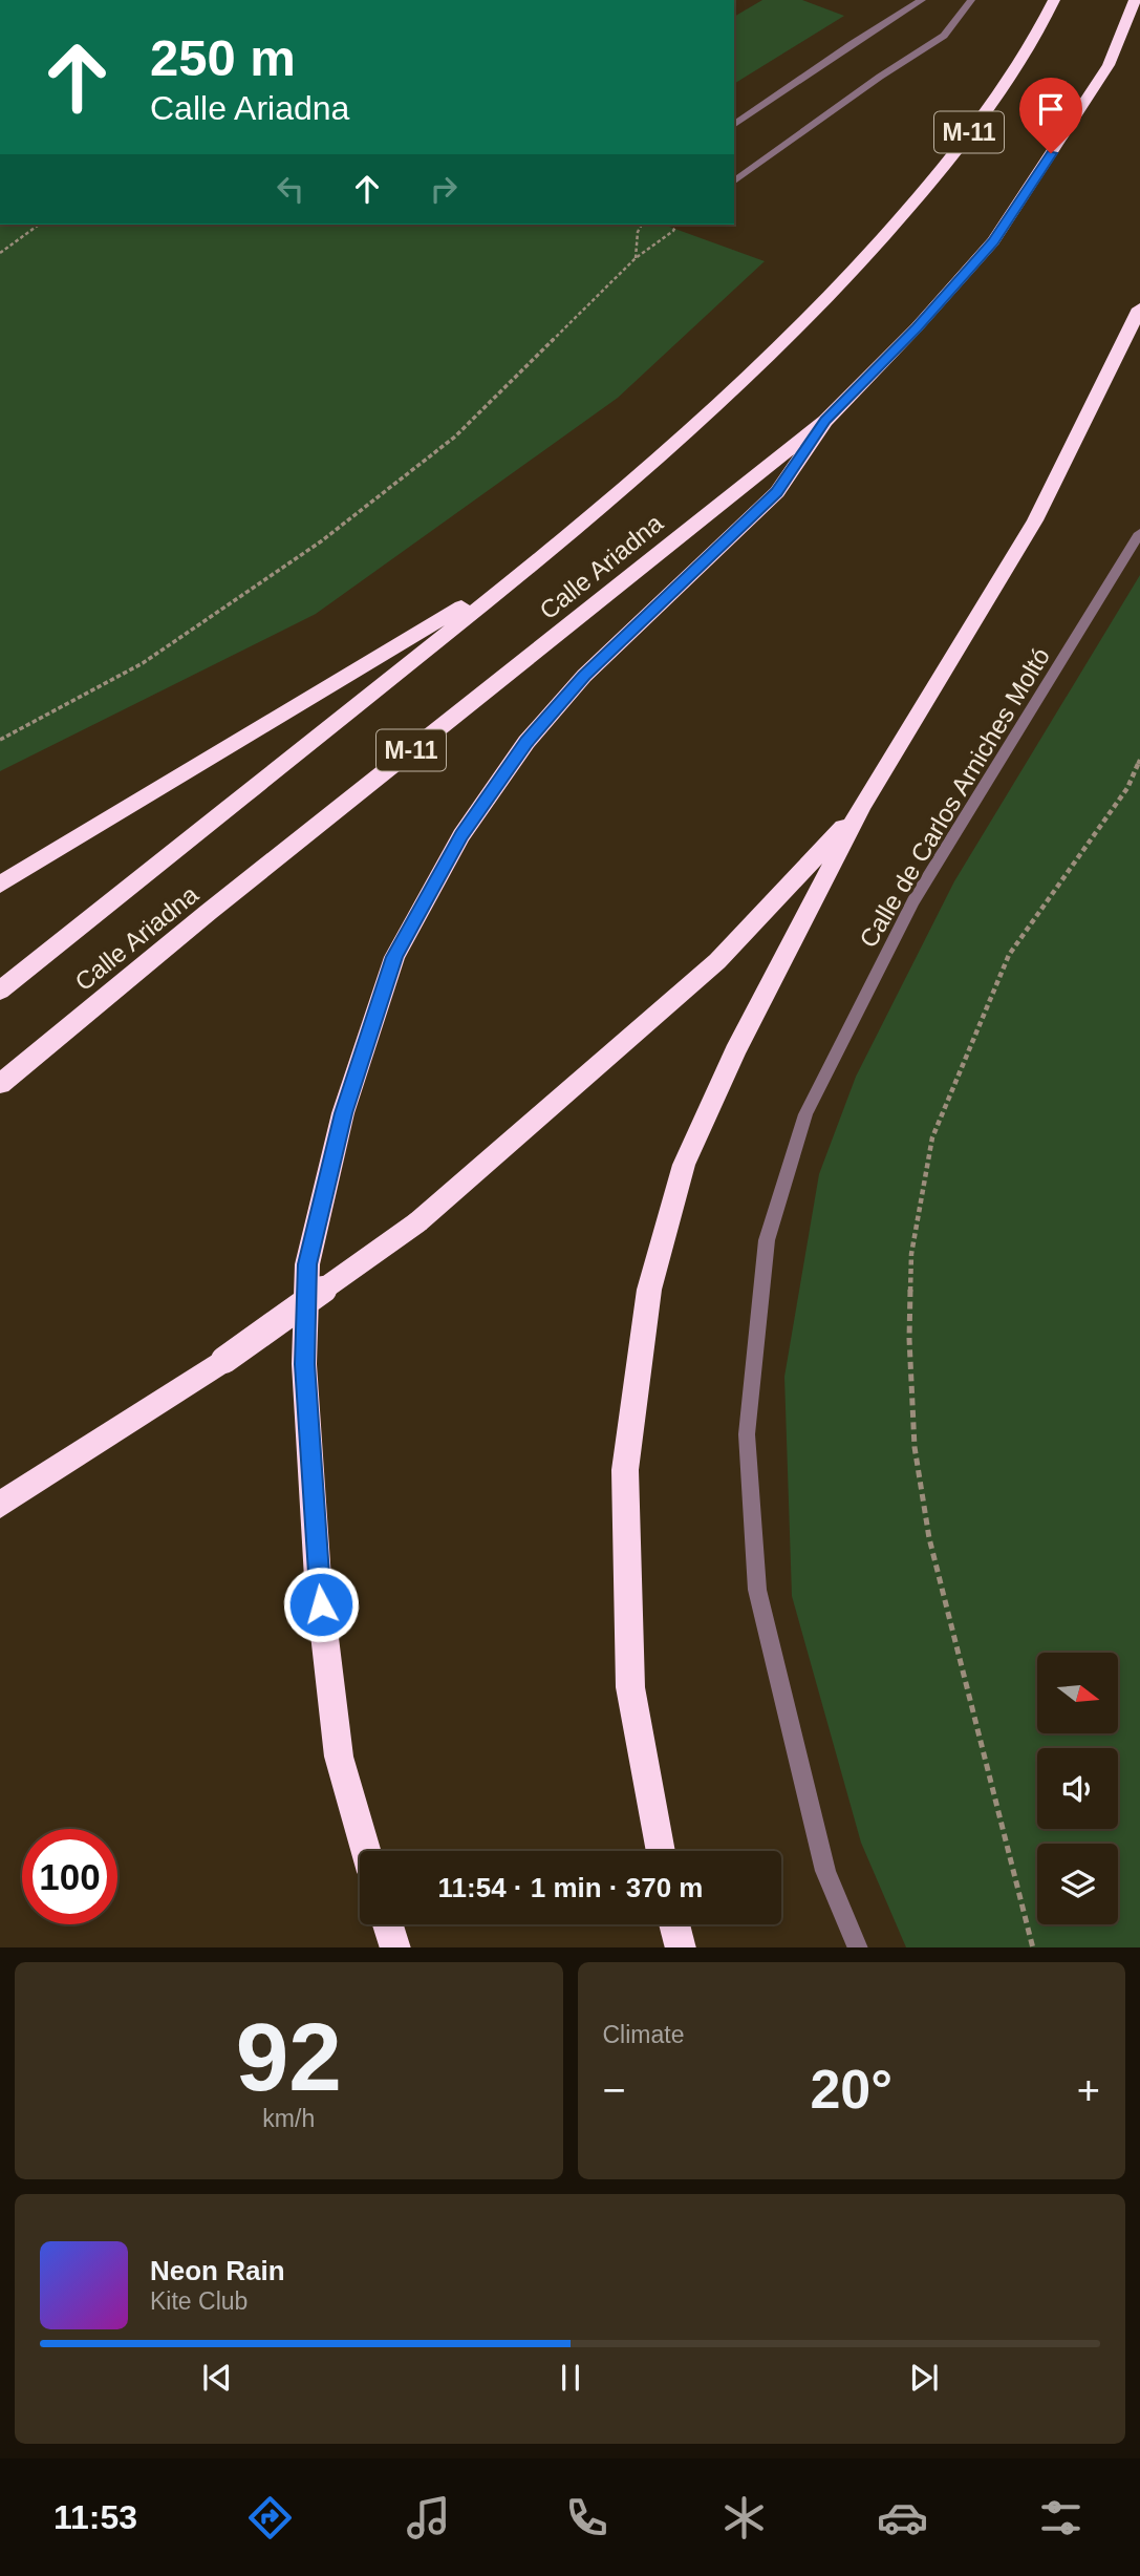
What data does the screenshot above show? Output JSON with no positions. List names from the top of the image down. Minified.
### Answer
{"streets":{"highway":["M-11","Calle Ariadna"],"street":["Calle de Carlos Arniches Moltó"]},"north":"right","page":{"turn":["250 m","Calle Ariadna"],"limit":"100","trip":"11:54 · 1 min · 370 m","tile":[["92","km/h"],"Climate"],"heat":["−","20°","+"],"song":["Neon Rain","Kite Club"],"tabs":"11:53"}}
